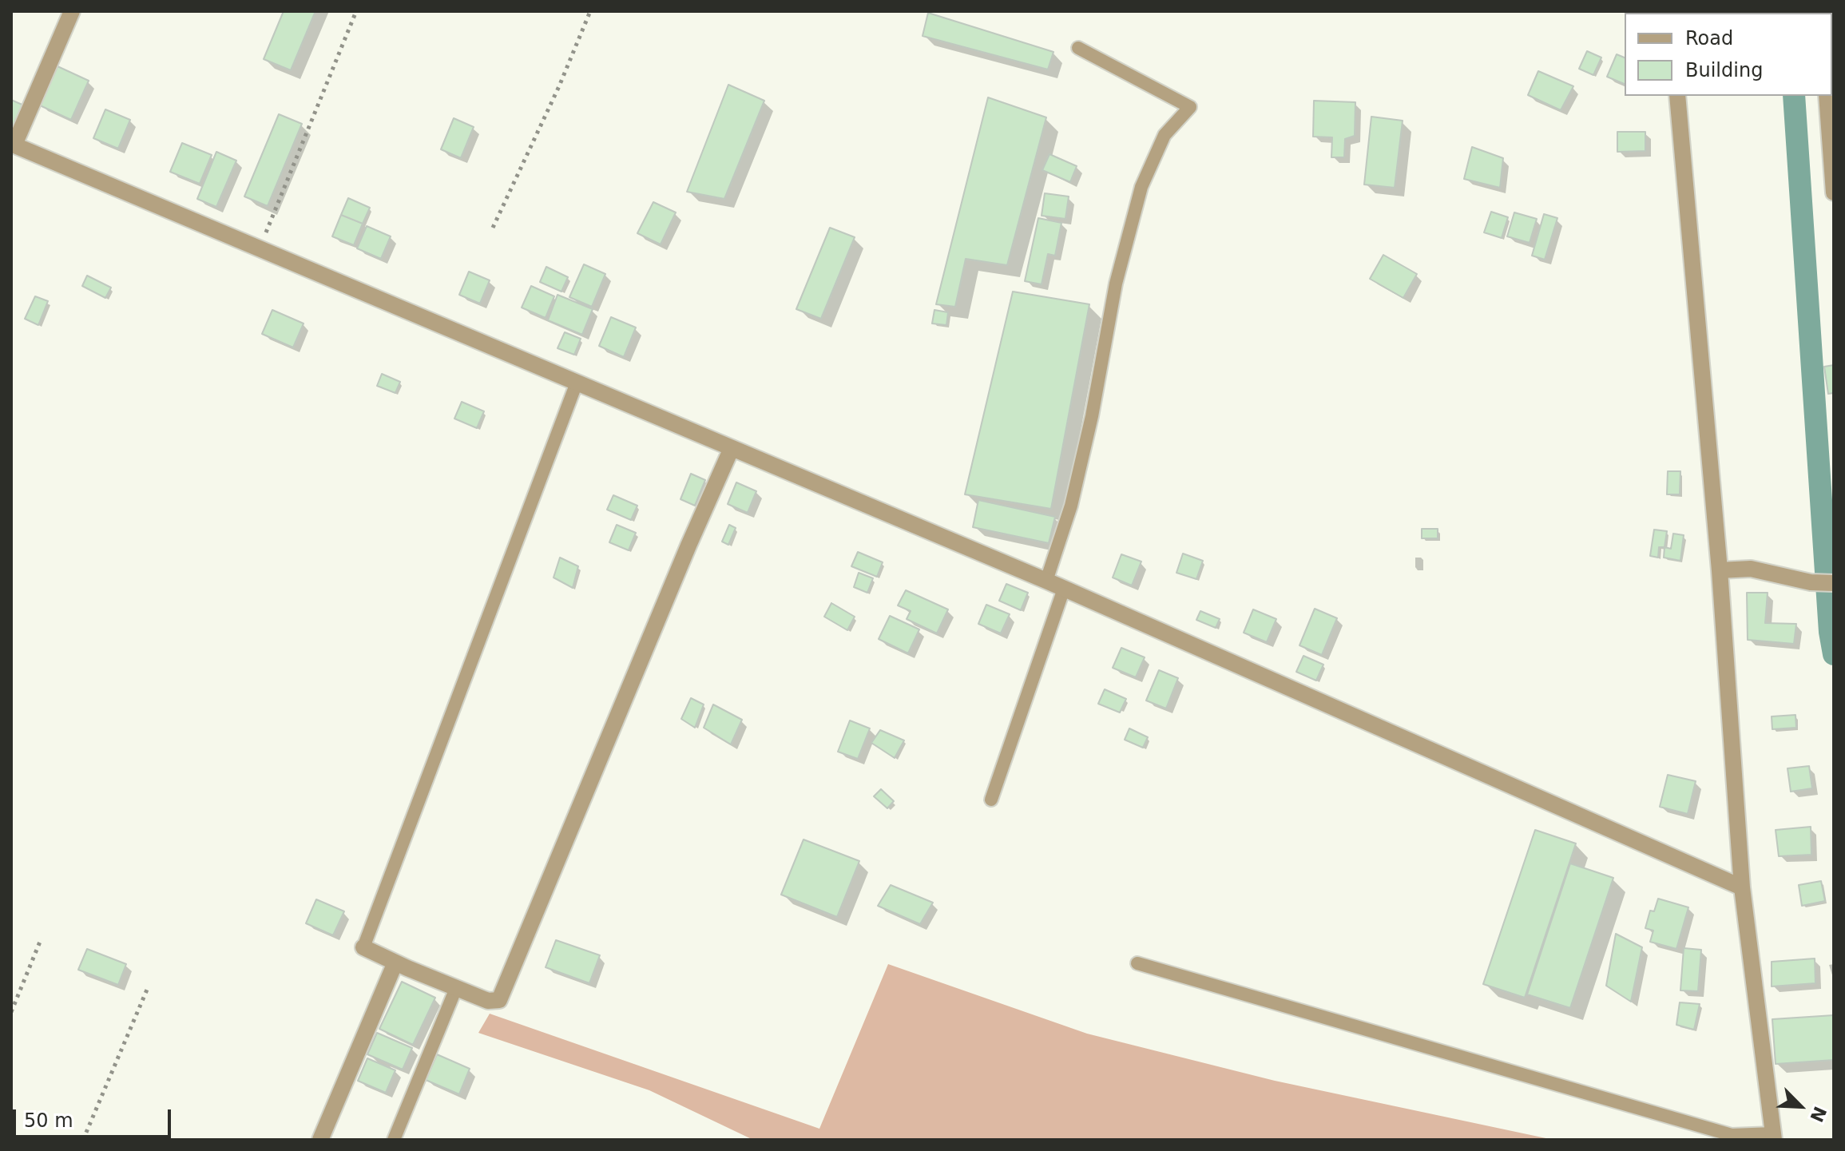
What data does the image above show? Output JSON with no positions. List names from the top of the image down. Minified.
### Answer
{"legend":["Road","Building"],"scale_bar":"50 m","north":"bottom right"}
